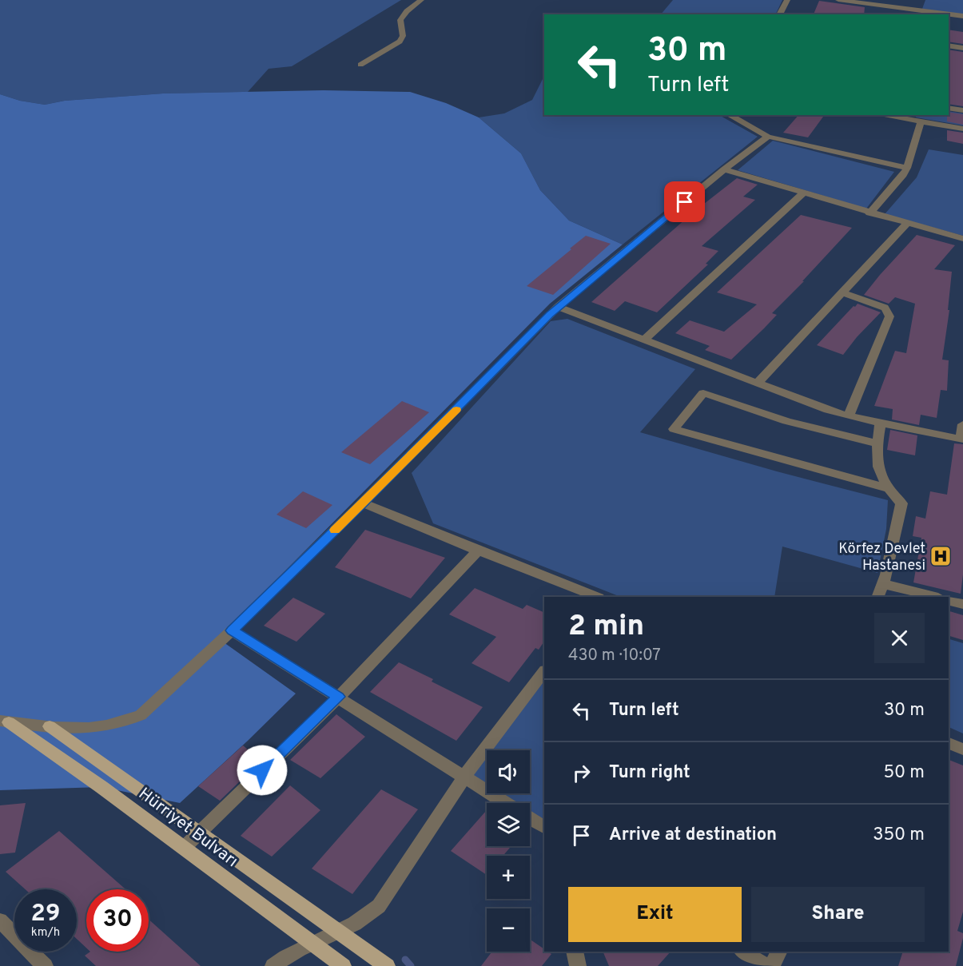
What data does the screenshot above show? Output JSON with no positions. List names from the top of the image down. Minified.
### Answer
{"streets":{"main road":["Hürriyet Bulvarı"]},"places":{"hospital":["Körfez Devlet Hastanesi"]},"page":{"turn":["30 m","Turn left"],"heading":["2 min","430 m · 10:07"],"list":[{"name":"Turn left","value":"30 m"},{"name":"Turn right","value":"50 m"},{"name":"Arrive at destination","value":"350 m"}],"map_buttons":["+","−"],"buttons":["Exit","Share"],"speed":"29 km/h","limit":"30"}}
